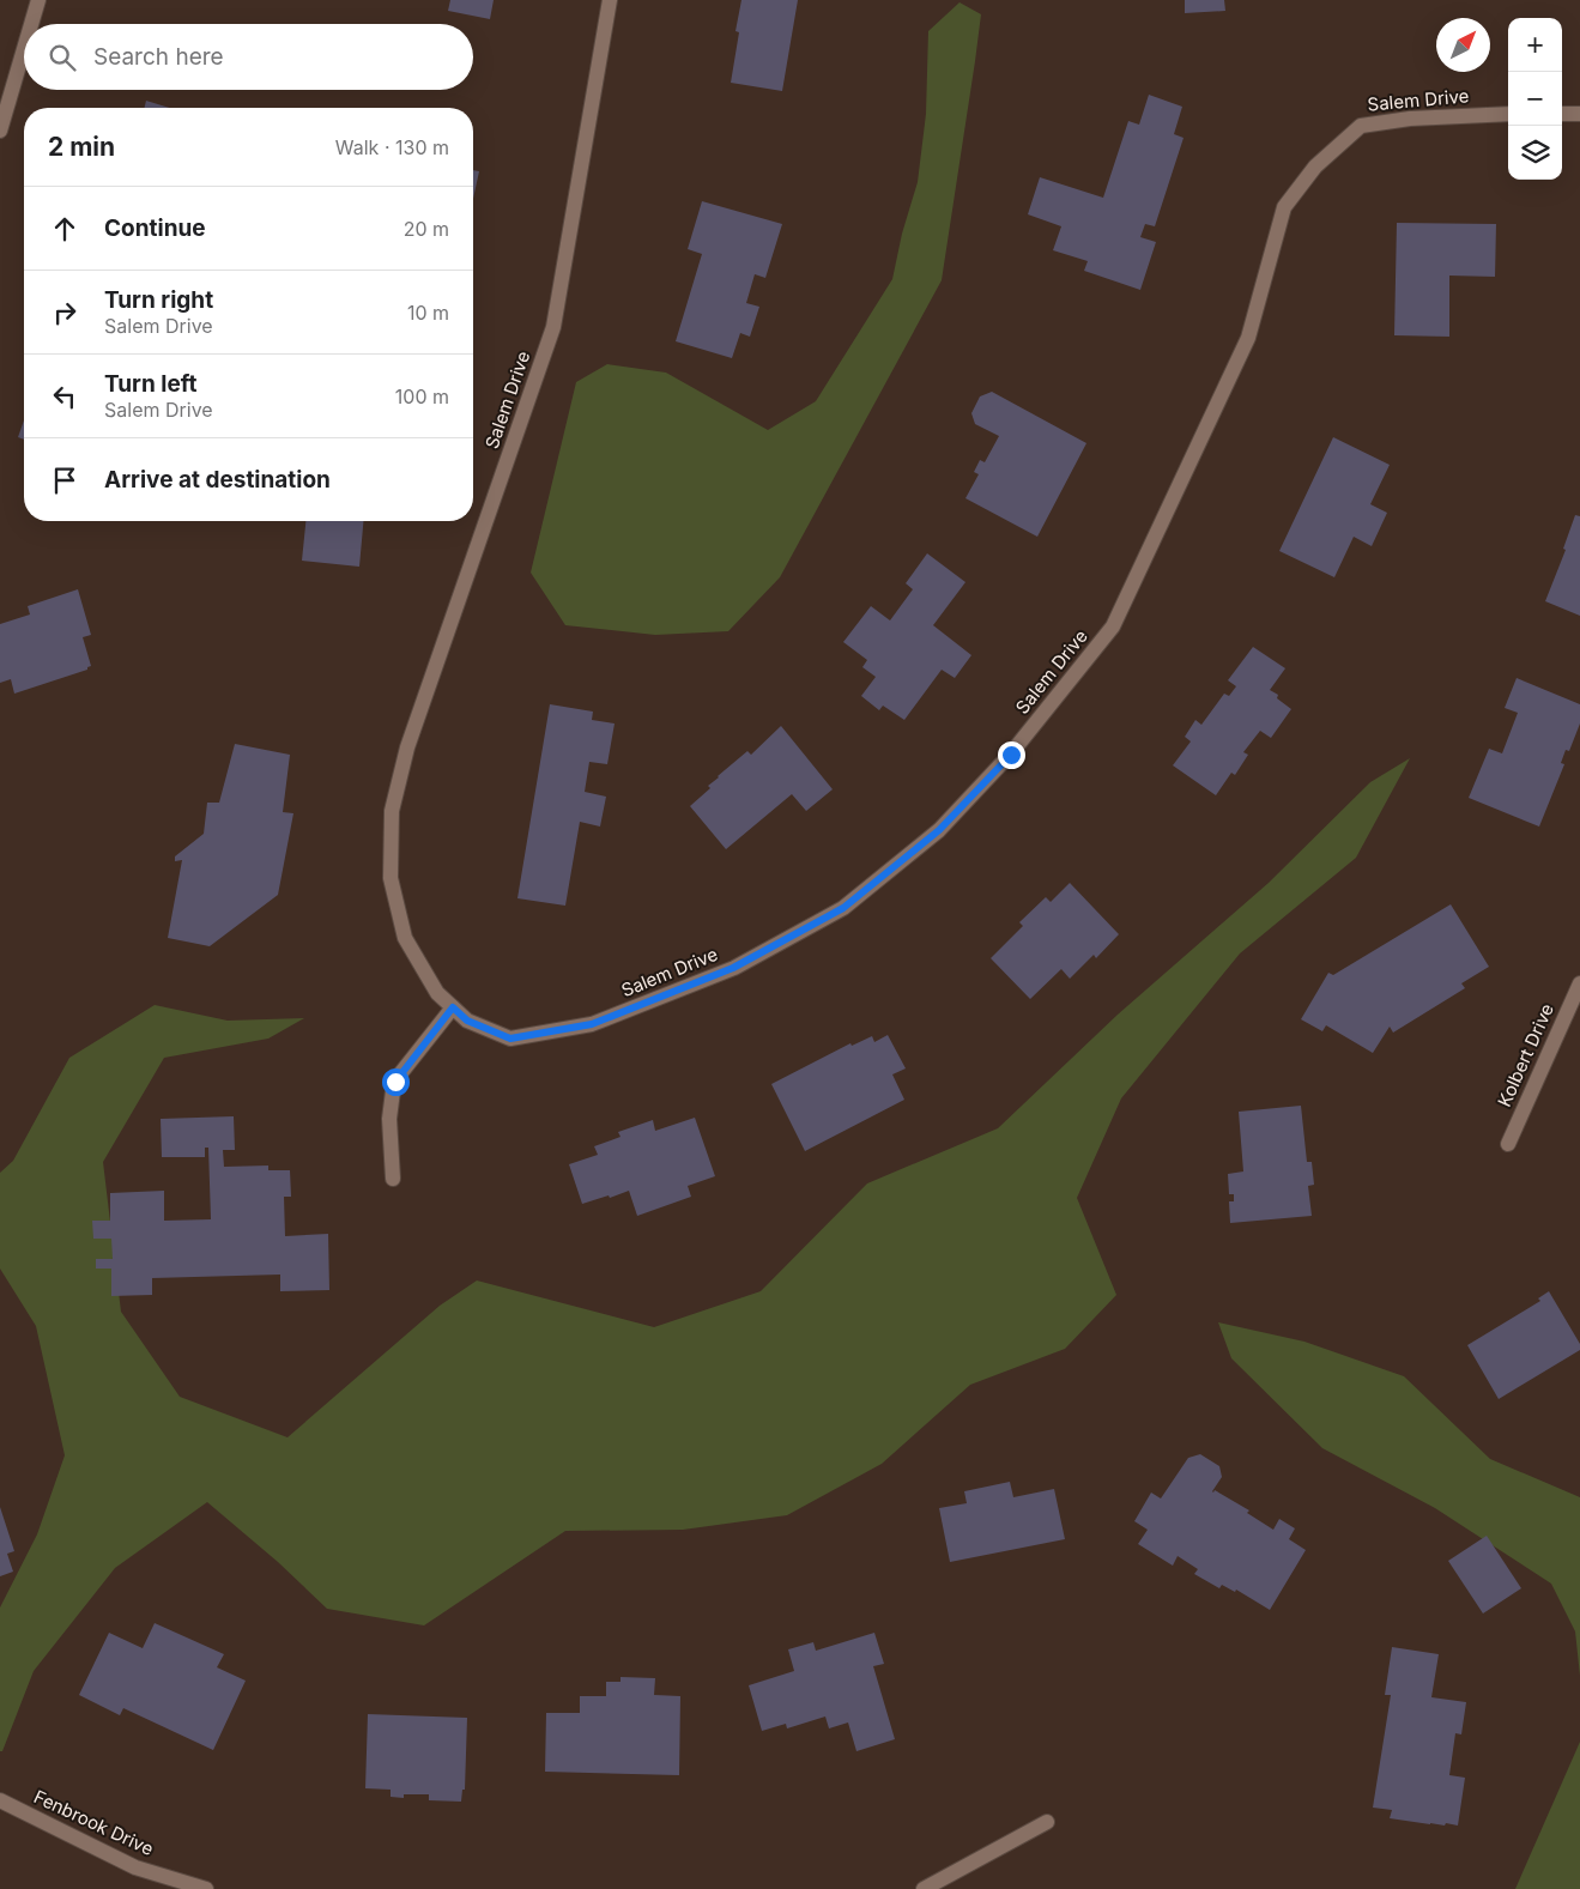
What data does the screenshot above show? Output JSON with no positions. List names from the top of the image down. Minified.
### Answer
{"streets":{"street":["Salem Drive","Kolbert Drive","Fenbrook Drive"]},"north":"top right","page":{"map_buttons":["+","−"],"search":"Search here","heading":["2 min","Walk · 130 m"],"list":[["Continue","20 m"],["Turn right","Salem Drive","10 m"],["Turn left","Salem Drive","100 m"],"Arrive at destination"]}}
